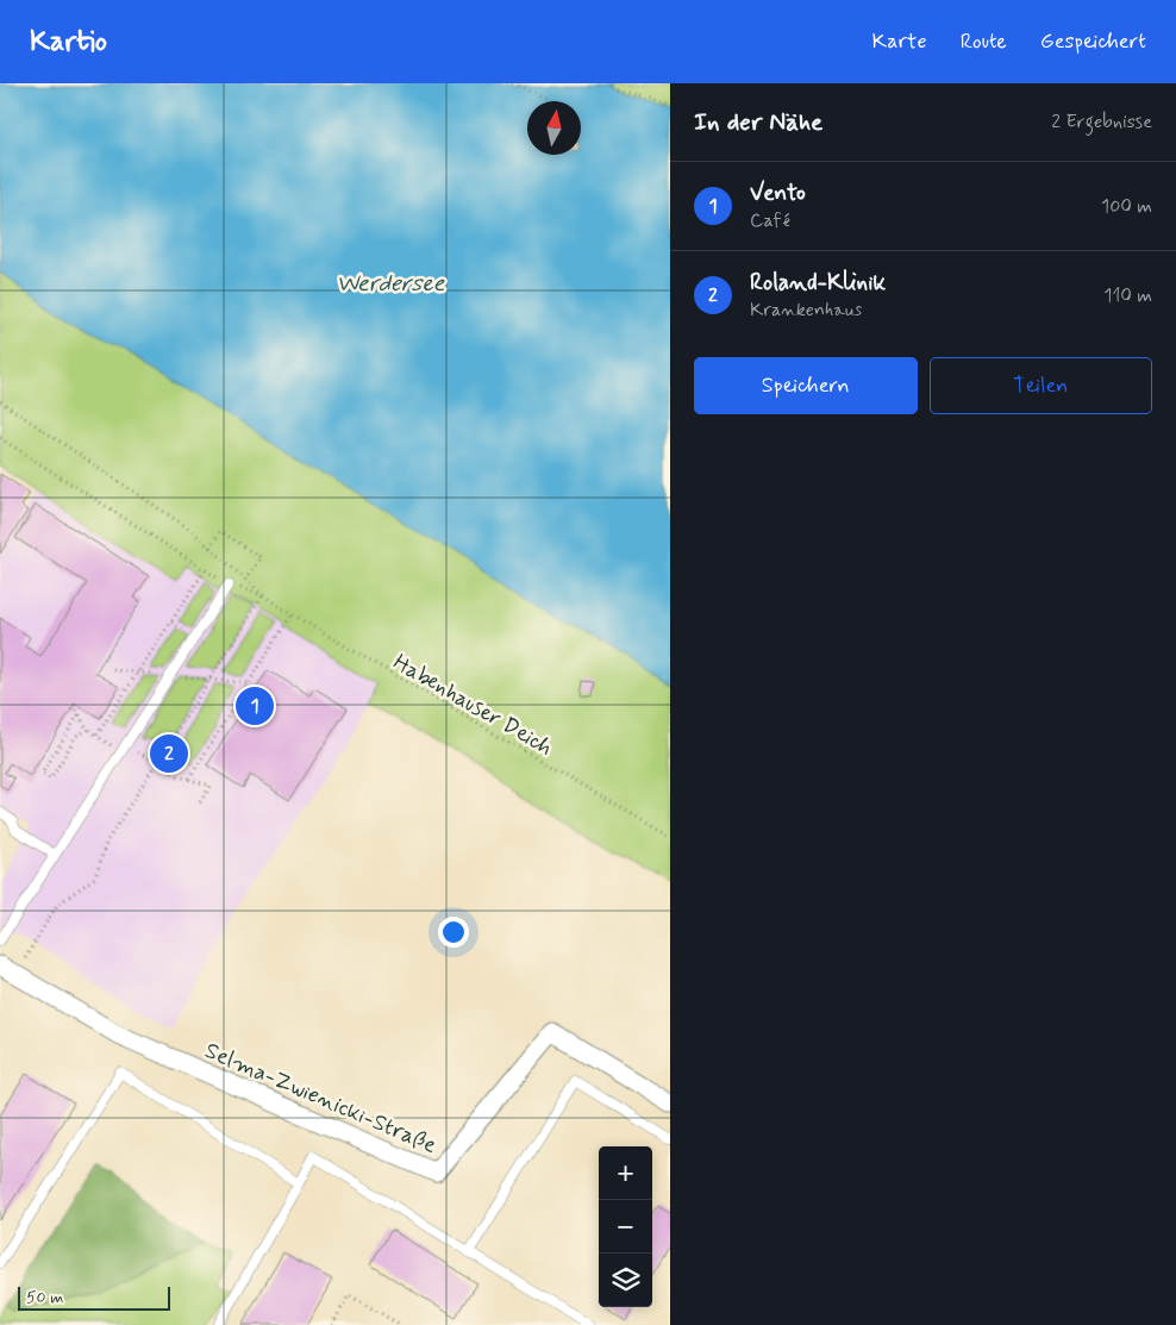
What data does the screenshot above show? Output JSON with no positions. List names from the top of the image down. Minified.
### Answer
{"streets":{"street":["Selma-Zwienicki-Straße"],"path":["Habenhauser Deich"]},"water":["Werdersee"],"scale_bar":"50 m","north":"top","page":{"header":"Kartio","nav":["Karte","Route","Gespeichert"],"heading":["In der Nähe","2 Ergebnisse"],"list":[{"mark":"1","name":"Vento","note":"Café","value":"100 m"},{"mark":"2","name":"Roland-Klinik","note":"Krankenhaus","value":"110 m"}],"buttons":["Speichern","Teilen"],"pins":["1","2"],"map_buttons":["+","−"],"scale":"50 m"}}
